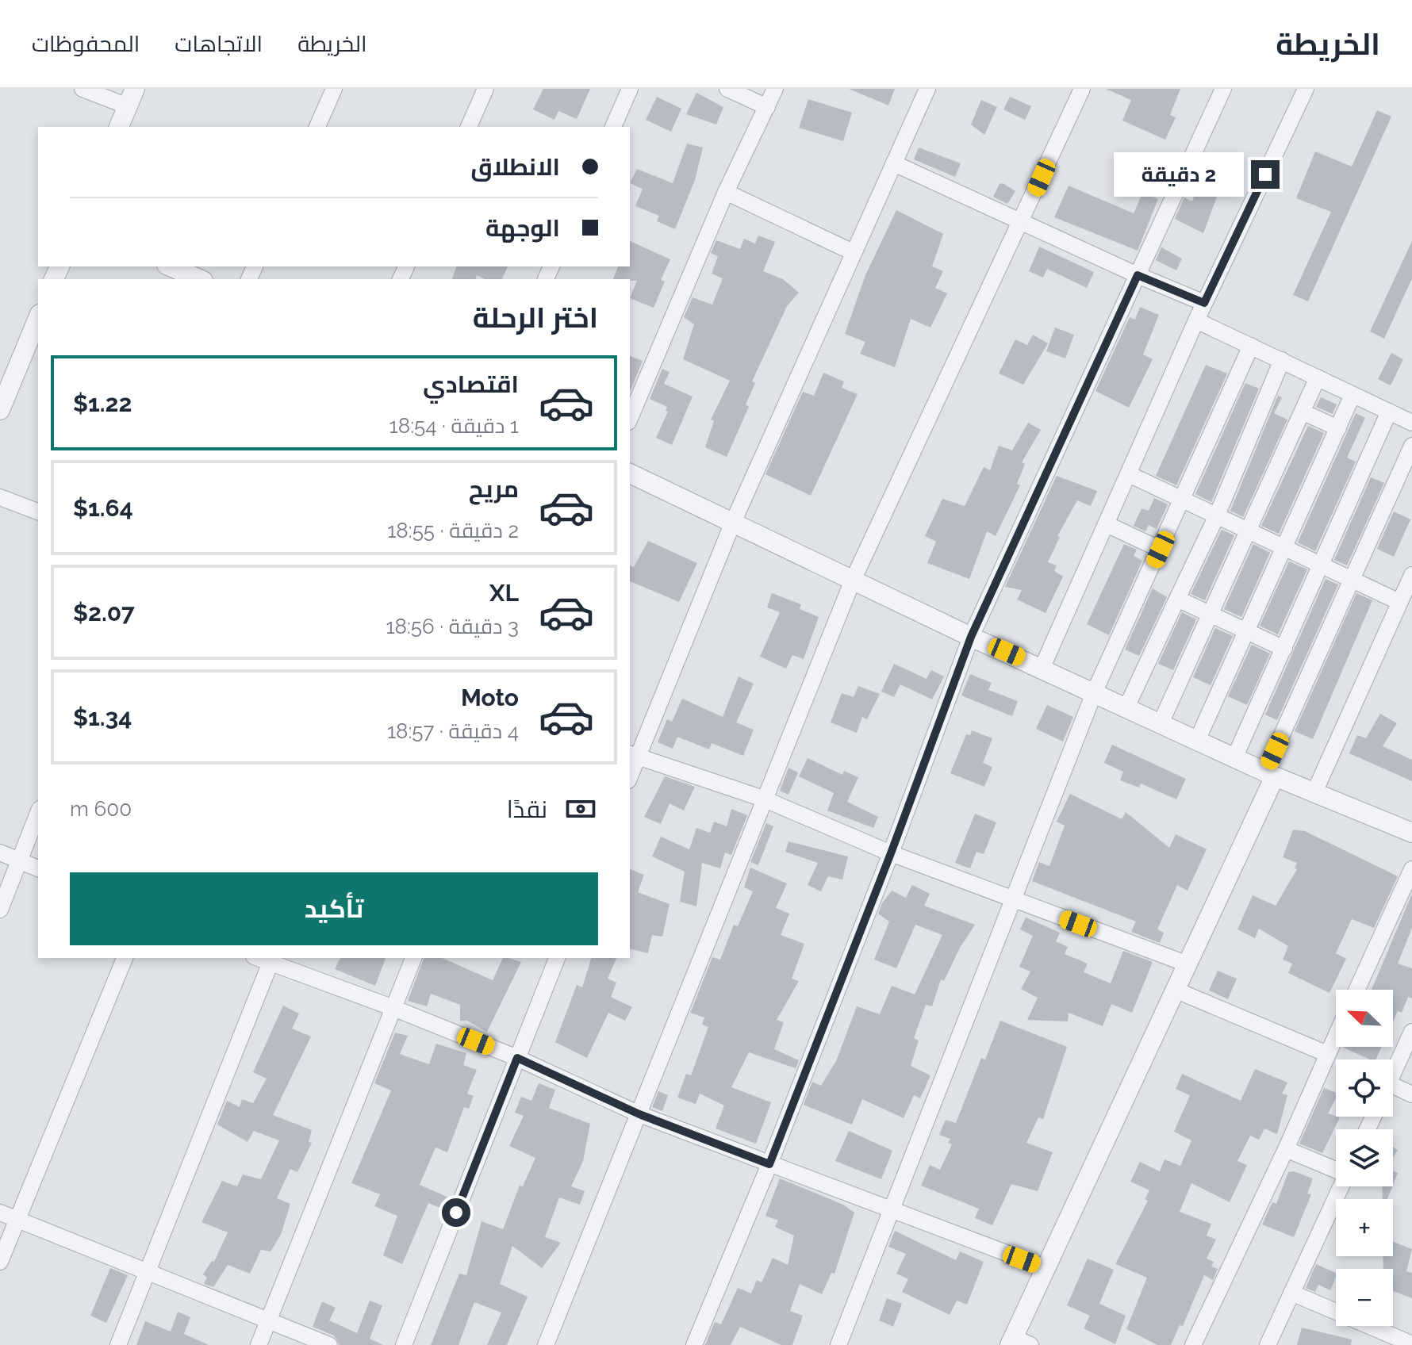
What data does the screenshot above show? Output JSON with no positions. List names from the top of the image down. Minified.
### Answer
{"north":"top left","page":{"header":"الخريطة","nav":["الخريطة","الاتجاهات","المحفوظات"],"banner":["الانطلاق","الوجهة"],"bubble":"2 دقيقة","heading":"اختر الرحلة","list":[{"name":"اقتصادي","note":"1 دقيقة · 18:54","value":"$1.22"},{"name":"مريح","note":"2 دقيقة · 18:55","value":"$1.64"},{"name":"XL","note":"3 دقيقة · 18:56","value":"$2.07"},{"name":"Moto","note":"4 دقيقة · 18:57","value":"$1.34"}],"pay":["نقدًا","600 m"],"buttons":"تأكيد","map_buttons":["+","−"]}}
